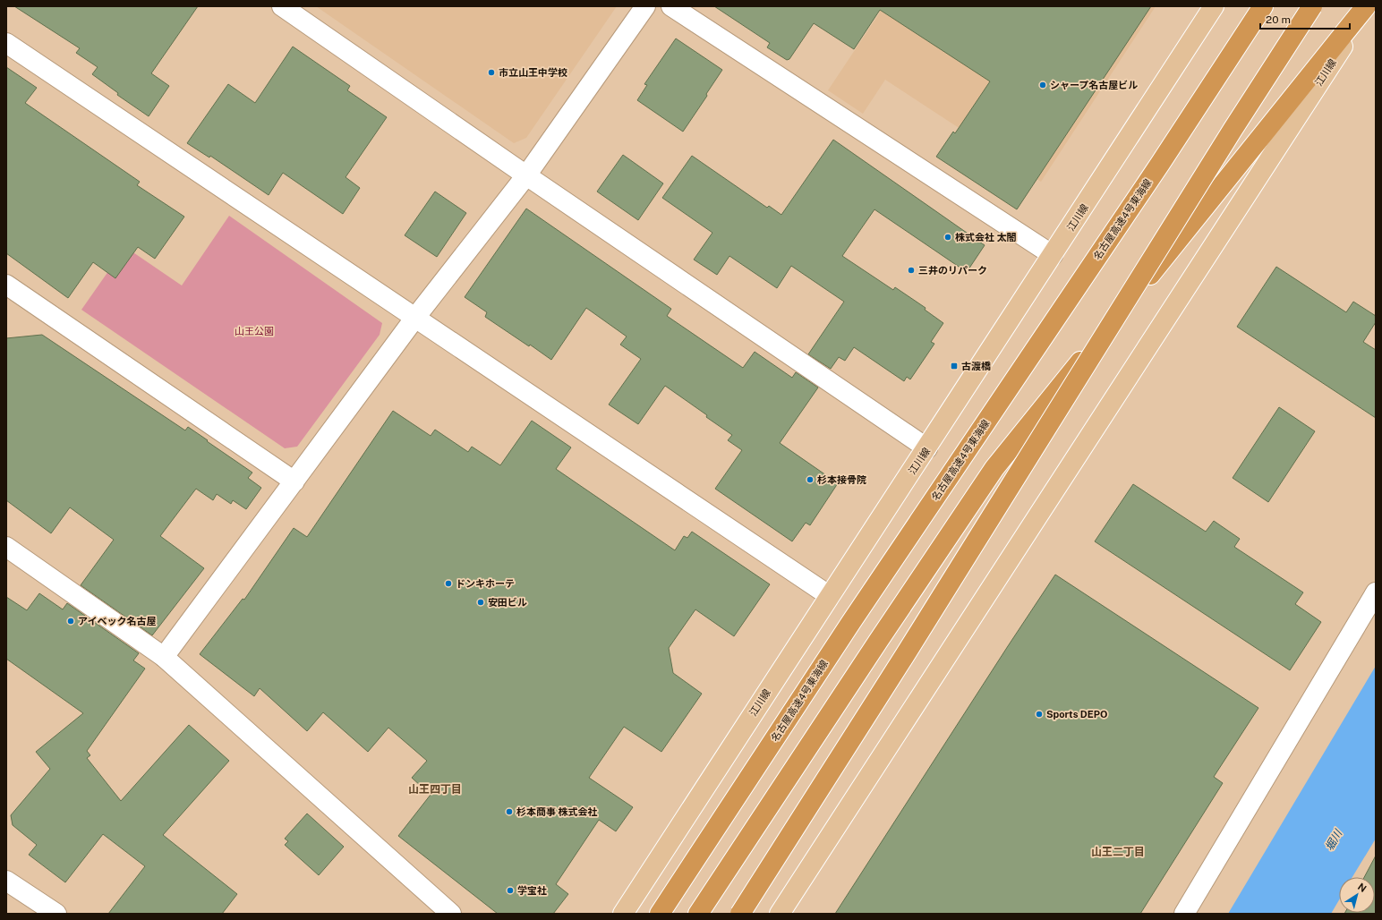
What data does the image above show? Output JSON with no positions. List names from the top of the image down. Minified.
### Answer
{"streets":{"highway":["名古屋高速4号東海線"],"main road":["江川線"]},"districts":["山王四丁目","山王二丁目"],"water":["堀川"],"parks":["山王公園"],"places":{"other":["市立山王中学校","シャープ名古屋ビル","株式会社 太閤","三井のリパーク","杉本接骨院","ドンキホーテ","安田ビル","アイベック名古屋","Sports DEPO","杉本商事 株式会社","学宝社"],"transit":["古渡橋"]},"scale_bar":"20 m","north":"top right"}
